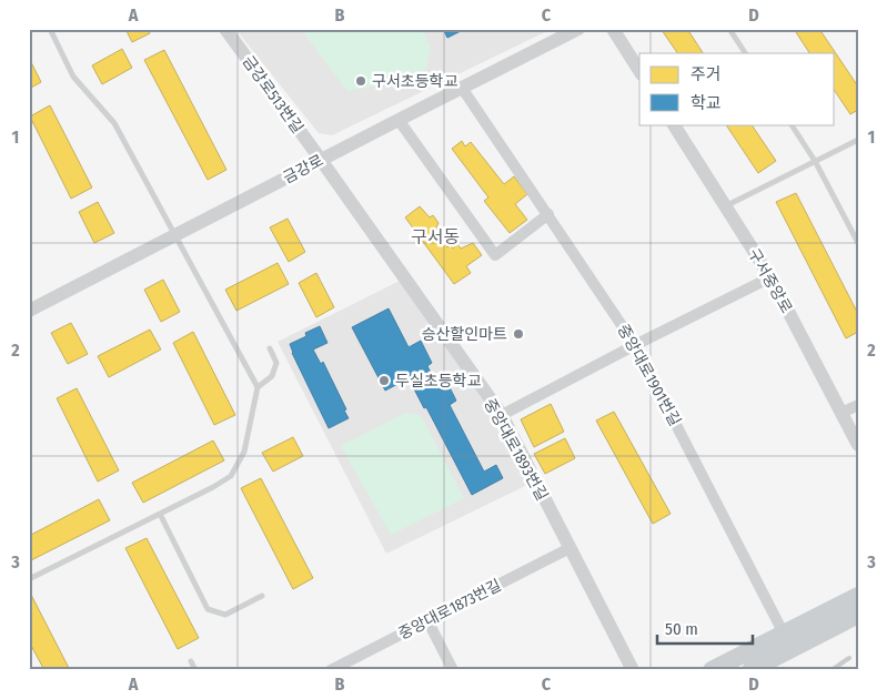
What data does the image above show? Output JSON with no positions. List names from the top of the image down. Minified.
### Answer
{"streets":{"street":["금강로513번길","금강로","구서중앙로","중앙대로1901번길","중앙대로1893번길","중앙대로1873번길"]},"crossings":[["금강로513번길","금강로"],["금강로513번길","중앙대로1893번길"],["금강로","중앙대로1901번길"],["금강로","중앙대로1893번길"],["중앙대로1893번길","중앙대로1873번길"]],"districts":["구서동"],"places":["구서초등학교","승산할인마트","두실초등학교"],"legend":["주거","학교"],"scale_bar":"50 m","grid":{"columns":["A","B","C","D"],"rows":["1","2","3"]}}
